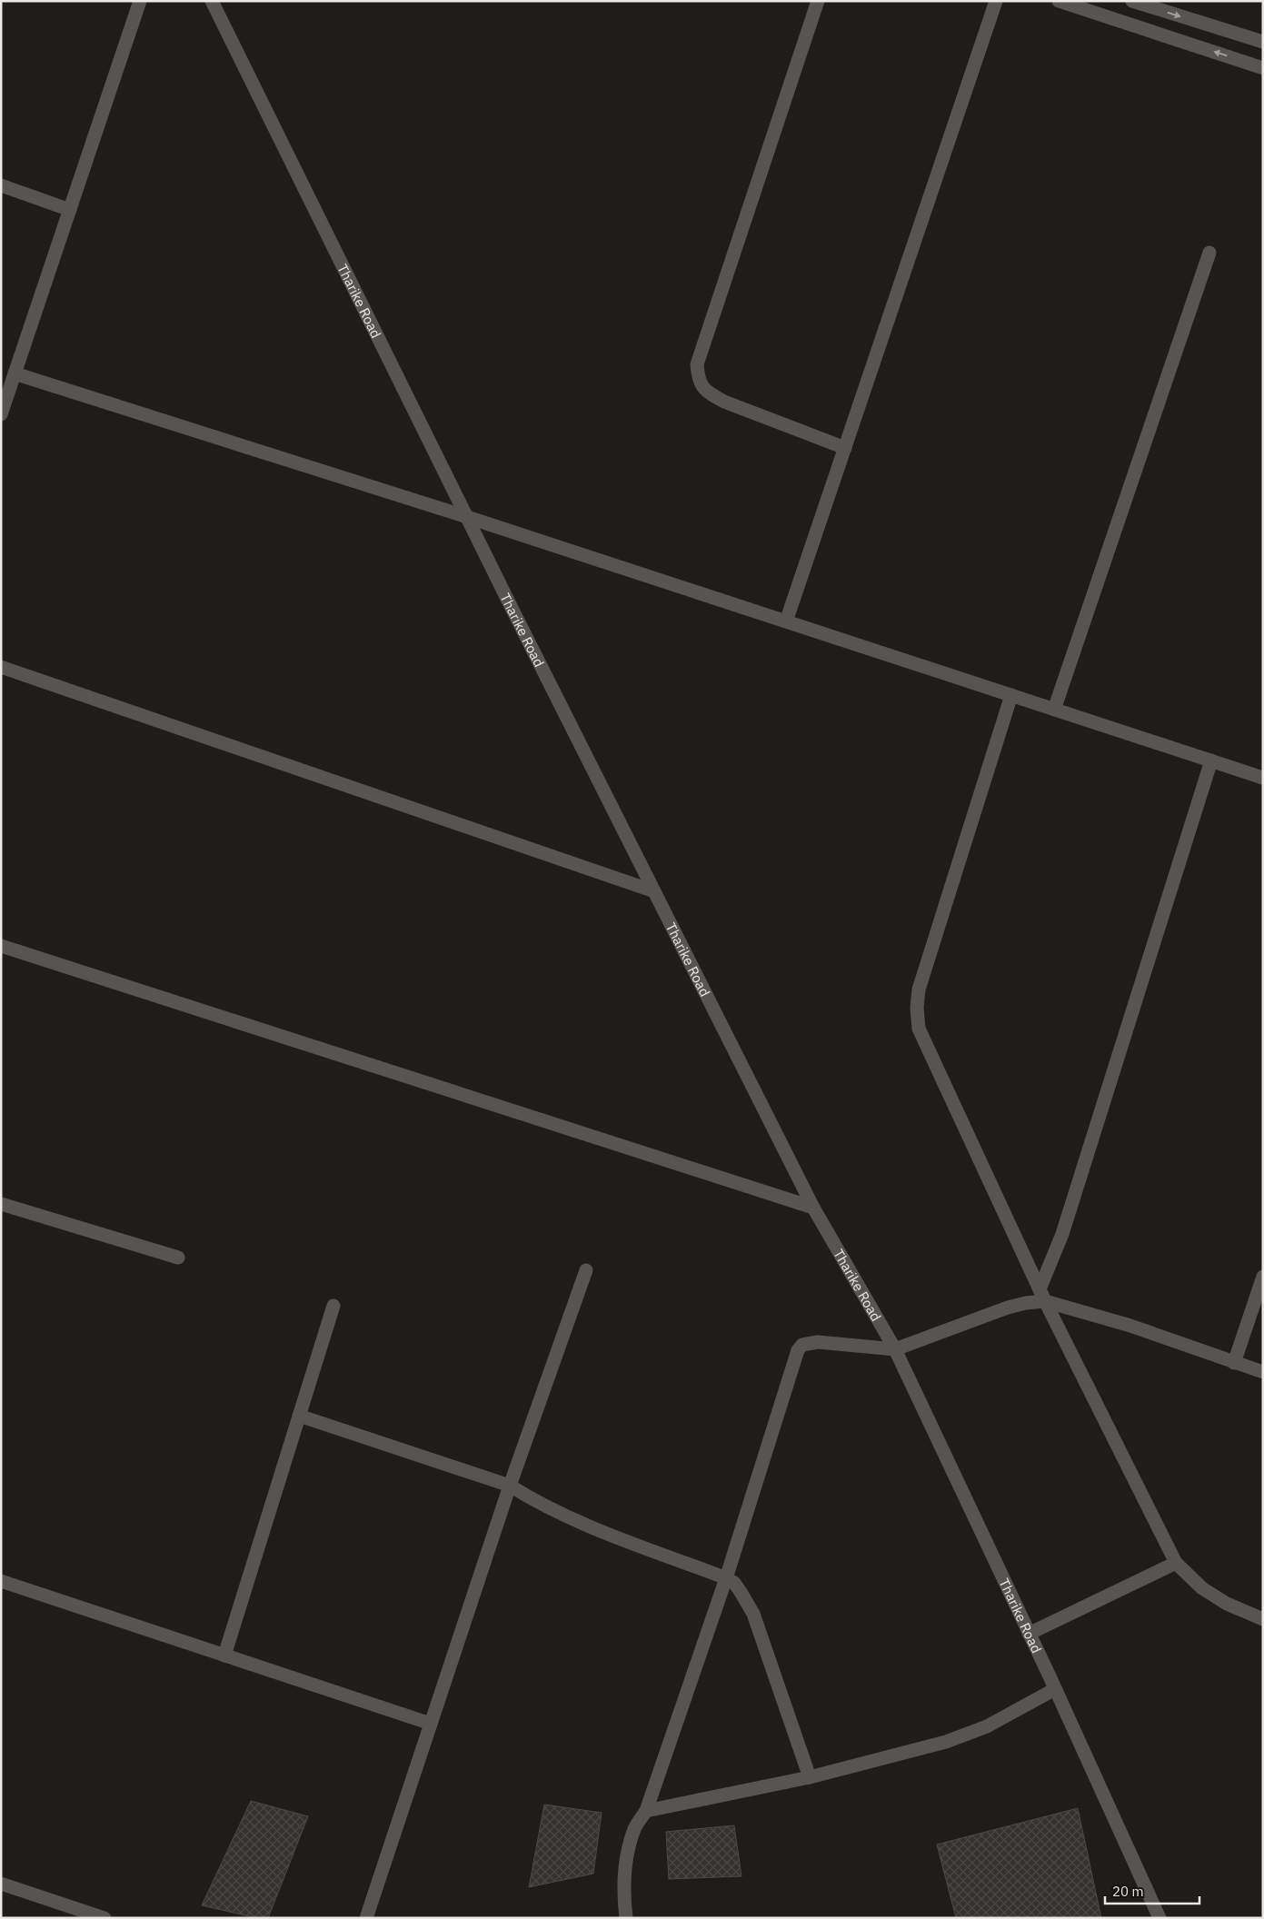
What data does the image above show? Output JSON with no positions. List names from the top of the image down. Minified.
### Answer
{"streets":{"street":["Tharike Road"]},"scale_bar":"20 m"}
